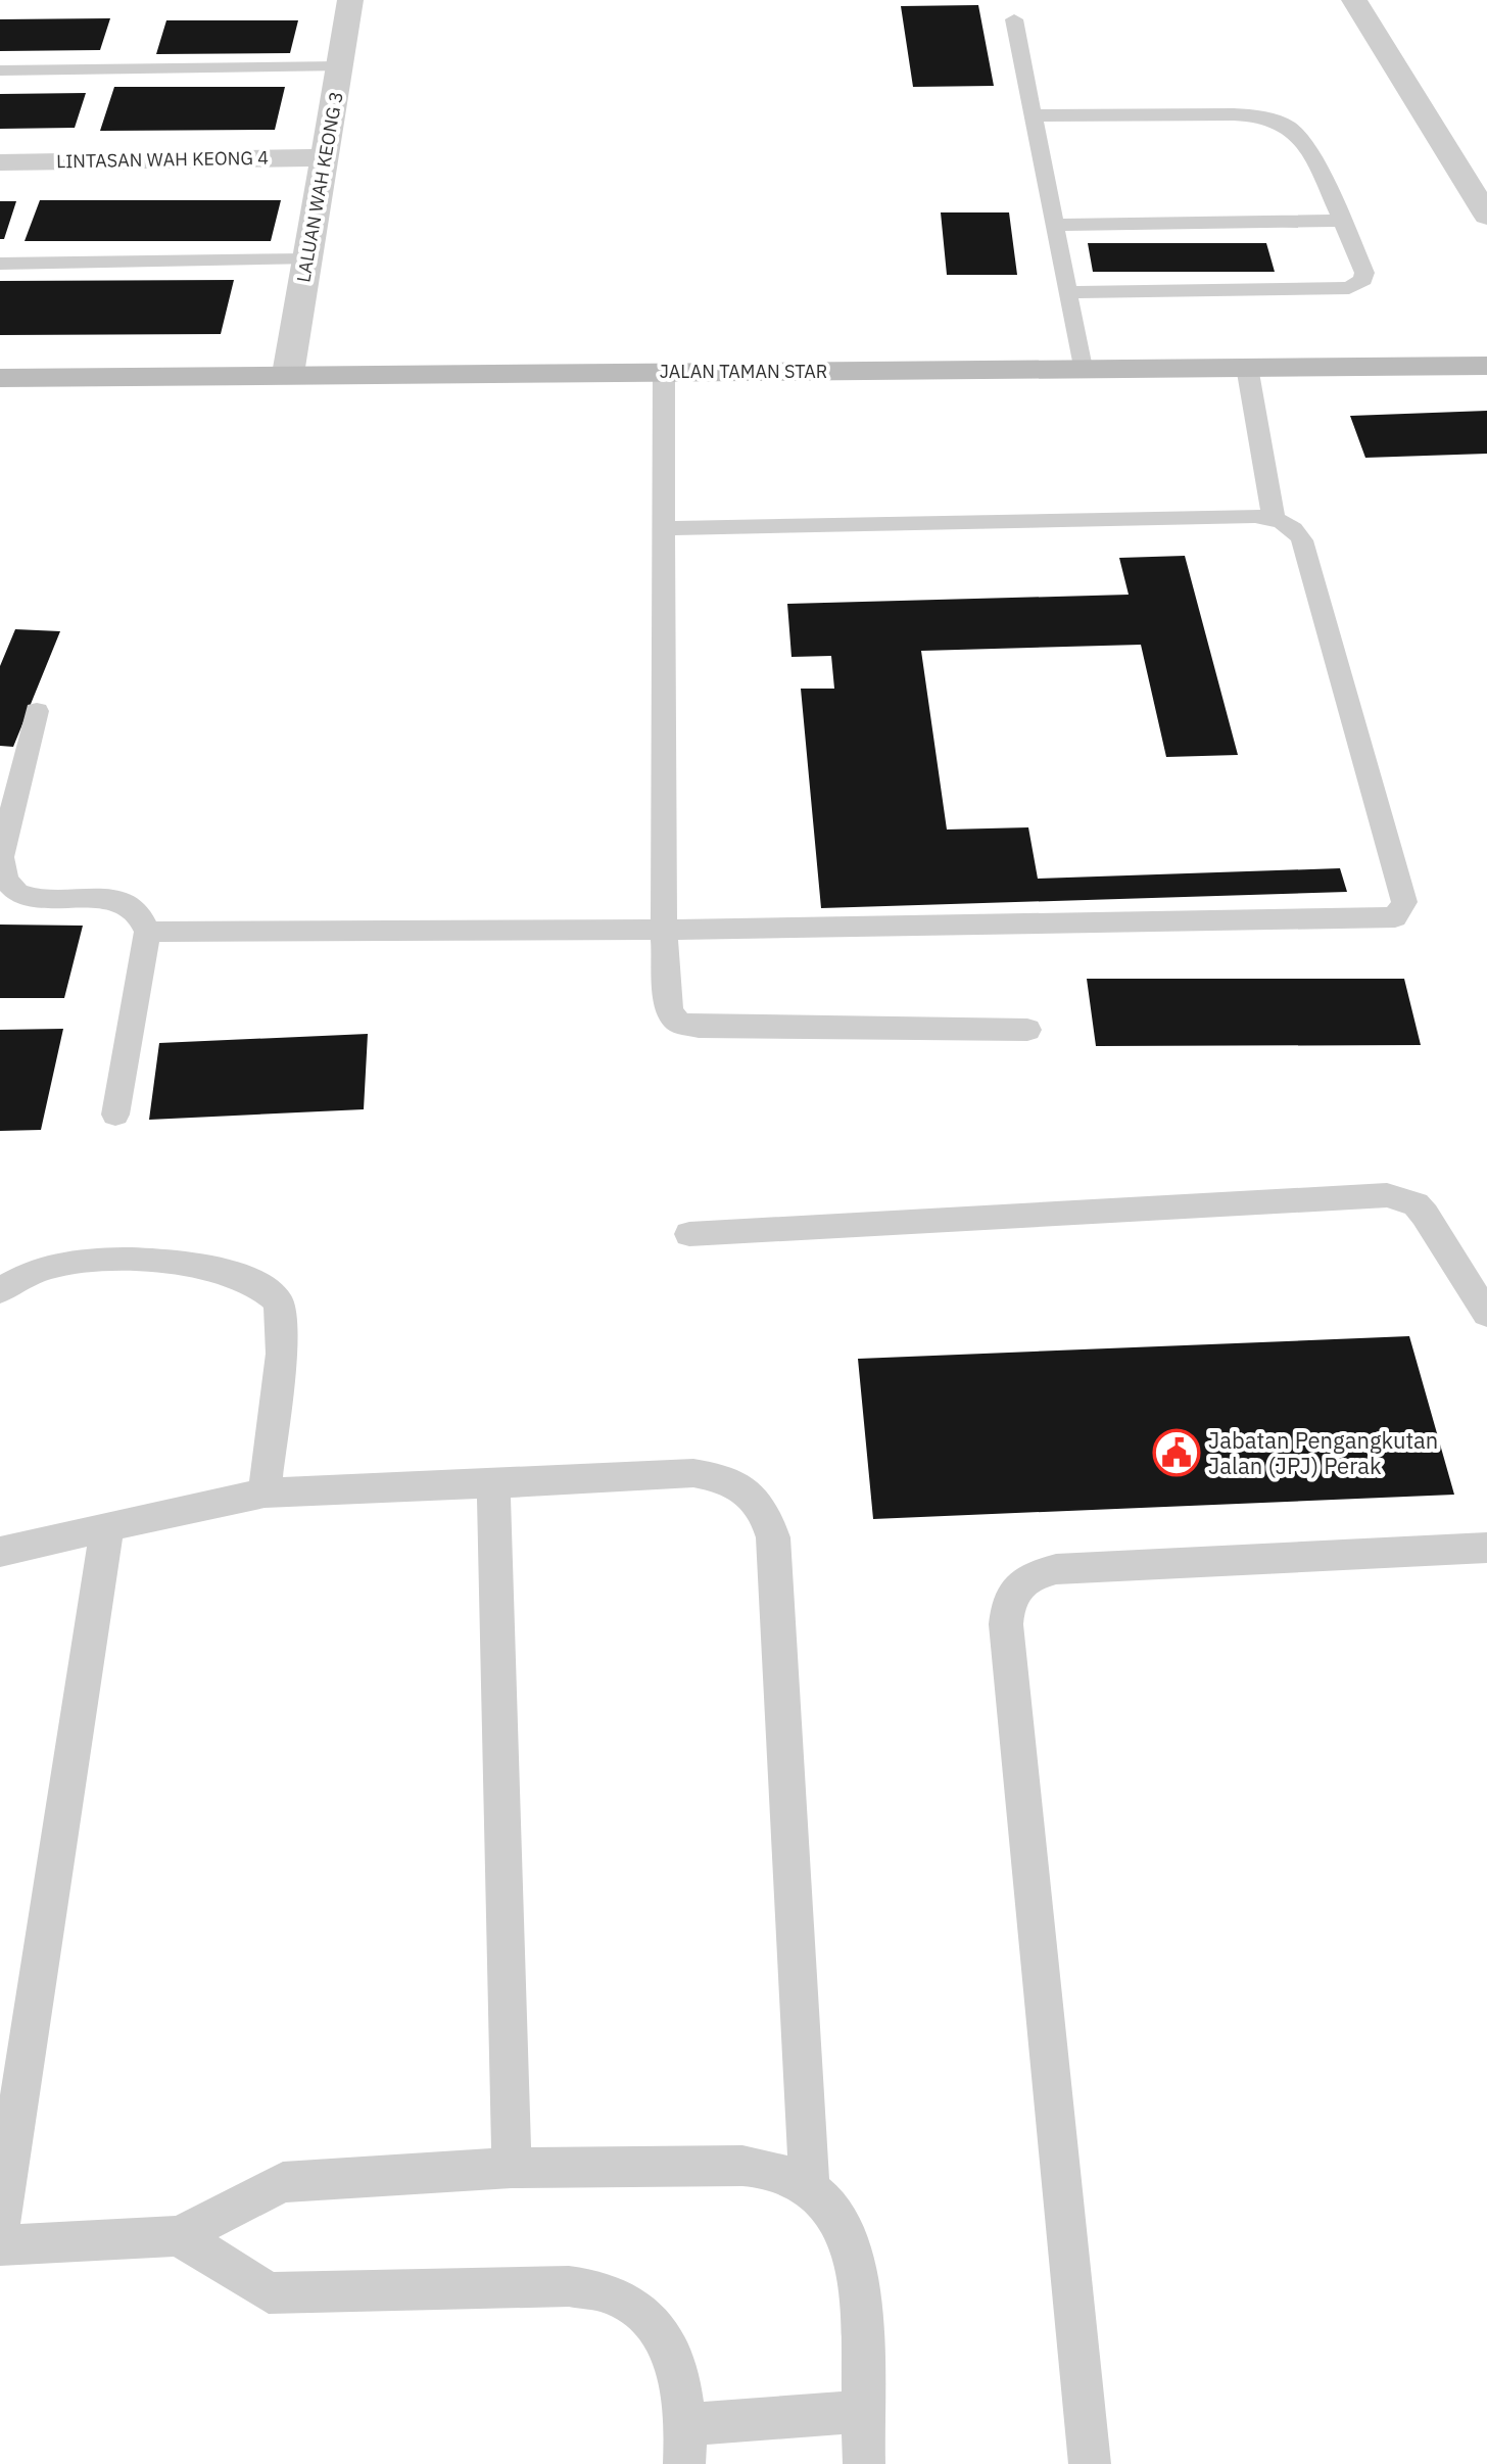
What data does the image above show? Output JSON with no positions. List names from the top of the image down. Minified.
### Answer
{"streets":{"street":["LINTASAN WAH KEONG 4","LALUAN WAH KEONG 3","JALAN TAMAN STAR"]},"crossings":[["LINTASAN WAH KEONG 4","LALUAN WAH KEONG 3"],["LALUAN WAH KEONG 3","JALAN TAMAN STAR"]],"places":{"public building":["Jabatan Pengangkutan Jalan (JPJ) Perak"]}}
